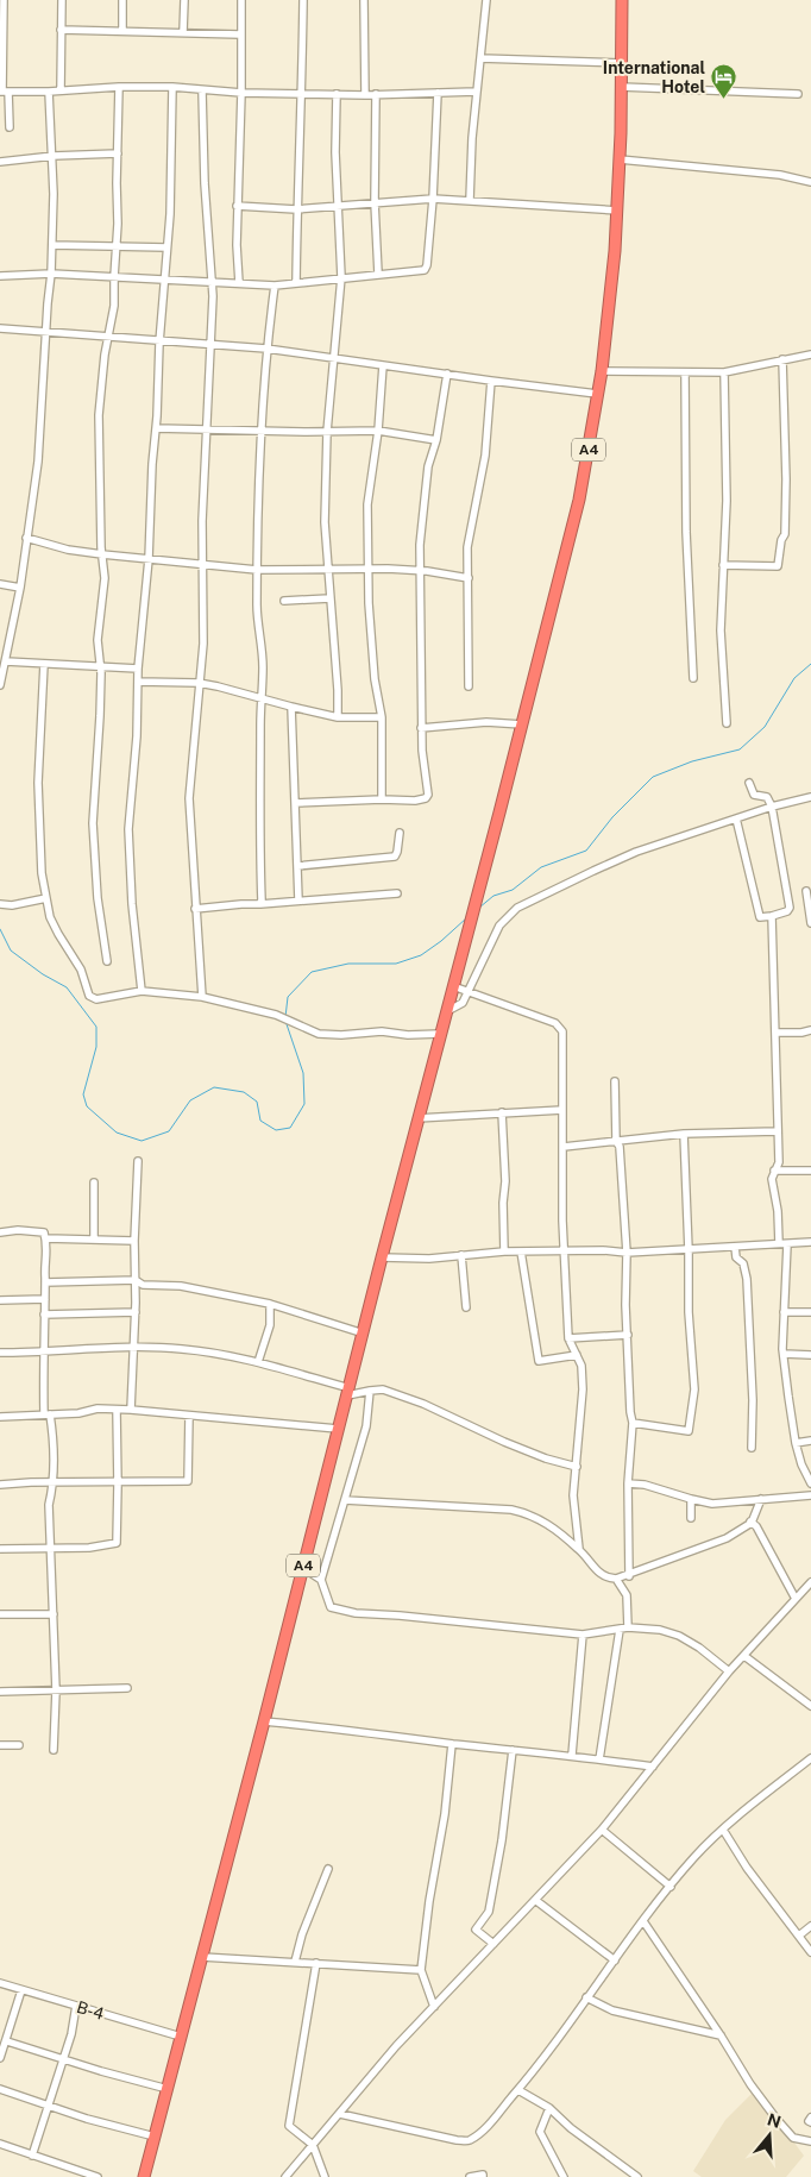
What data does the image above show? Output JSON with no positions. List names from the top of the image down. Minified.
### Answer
{"streets":{"highway":["A4"],"street":["B-4"]},"crossings":[["A4","B-4"]],"places":{"hotel":["International Hotel"]},"north":"top"}
